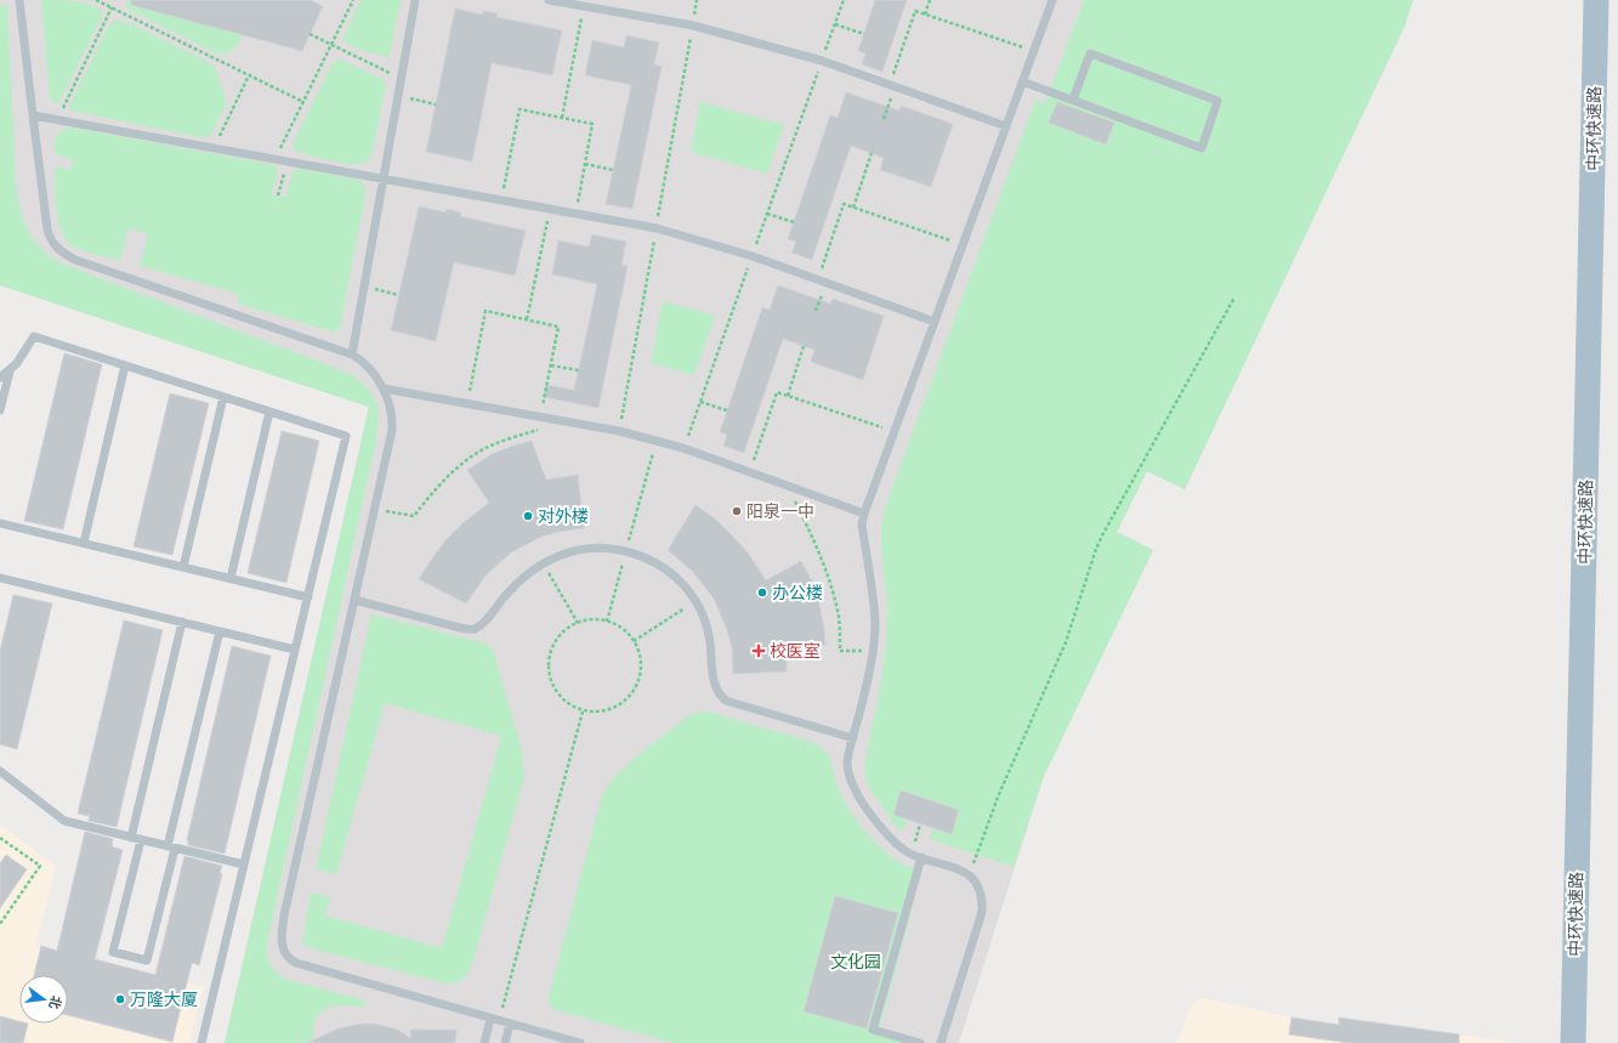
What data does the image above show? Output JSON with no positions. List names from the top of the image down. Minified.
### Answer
{"streets":{"main road":["中环快速路"]},"parks":["文化园"],"places":{"other":["阳泉一中","对外楼","办公楼","万隆大厦"],"health":["校医室"]},"north":"right"}
